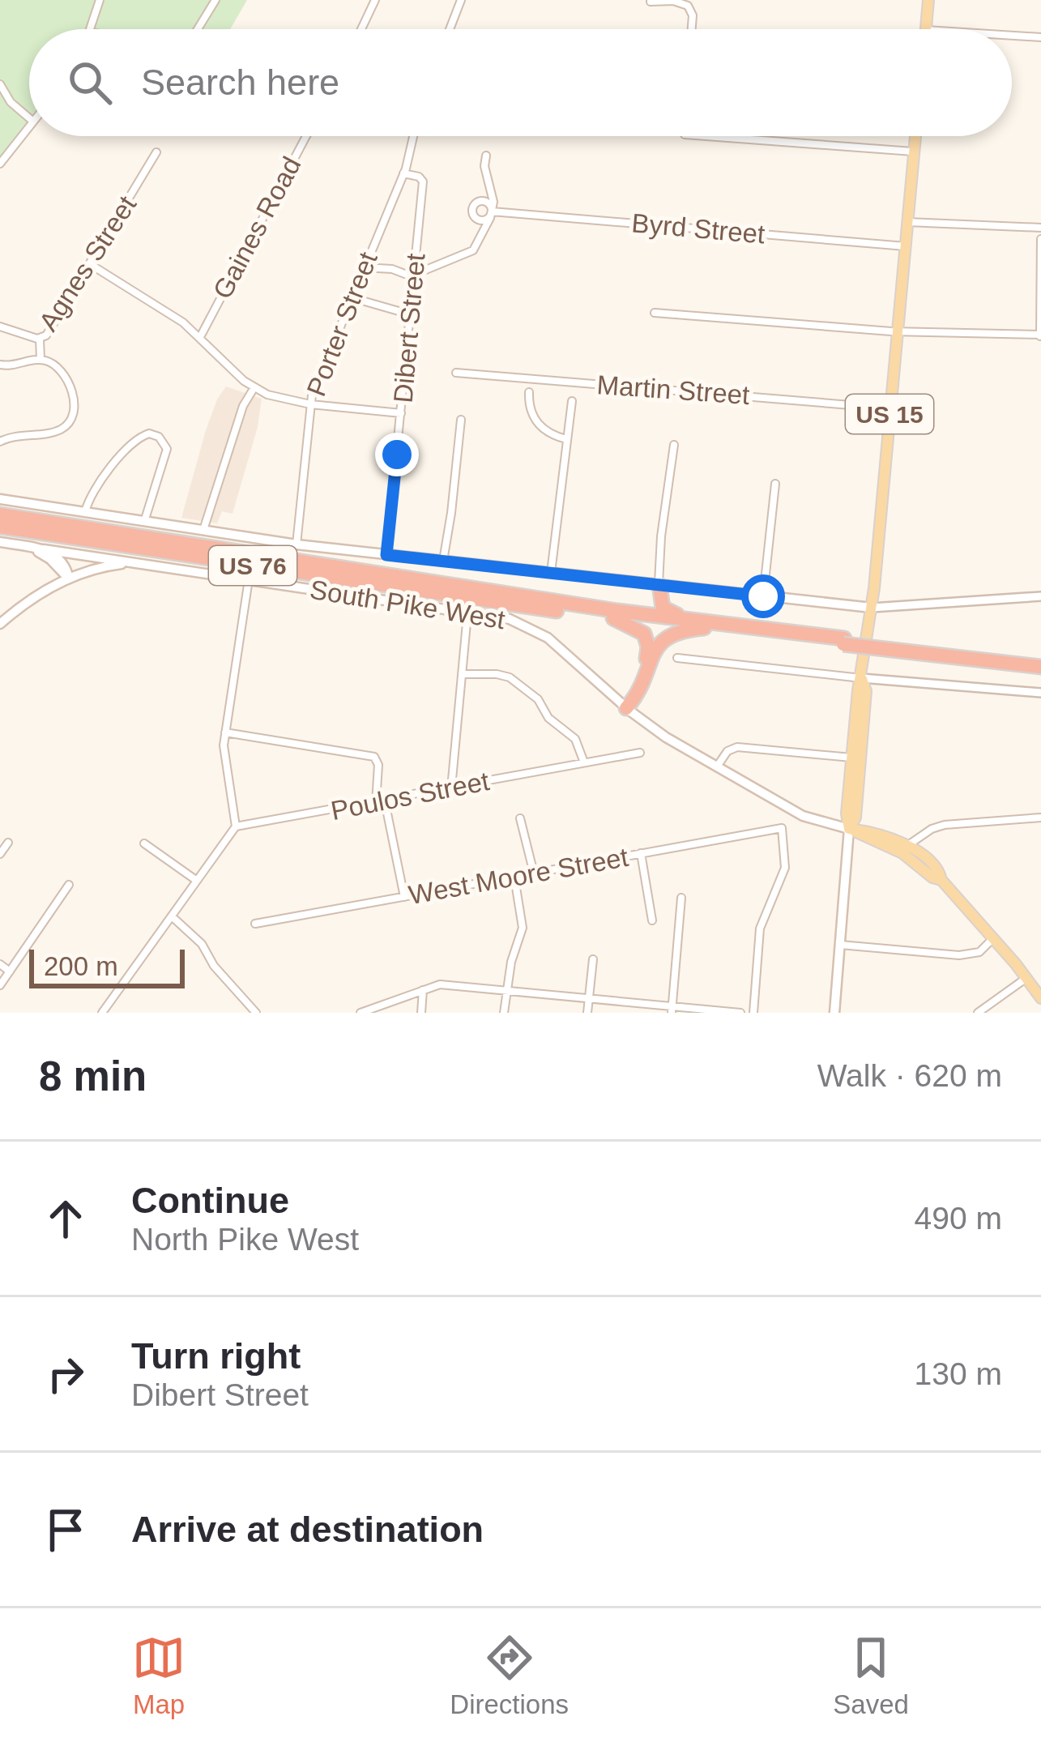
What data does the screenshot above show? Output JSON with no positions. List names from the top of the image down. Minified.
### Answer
{"streets":{"highway":["US 76"],"main road":["US 15","South Pike West"],"street":["Gaines Road","Byrd Street","Agnes Street","Porter Street","Dibert Street","Martin Street","Poulos Street","West Moore Street"]},"crossings":[["Byrd Street","US 15"],["Porter Street","Dibert Street"],["Martin Street","US 15"]],"scale_bar":"200 m","page":{"search":"Search here","scale":"200 m","heading":["8 min","Walk · 620 m"],"list":[["Continue","North Pike West","490 m"],["Turn right","Dibert Street","130 m"],"Arrive at destination"],"nav":["Map","Directions","Saved"]}}
